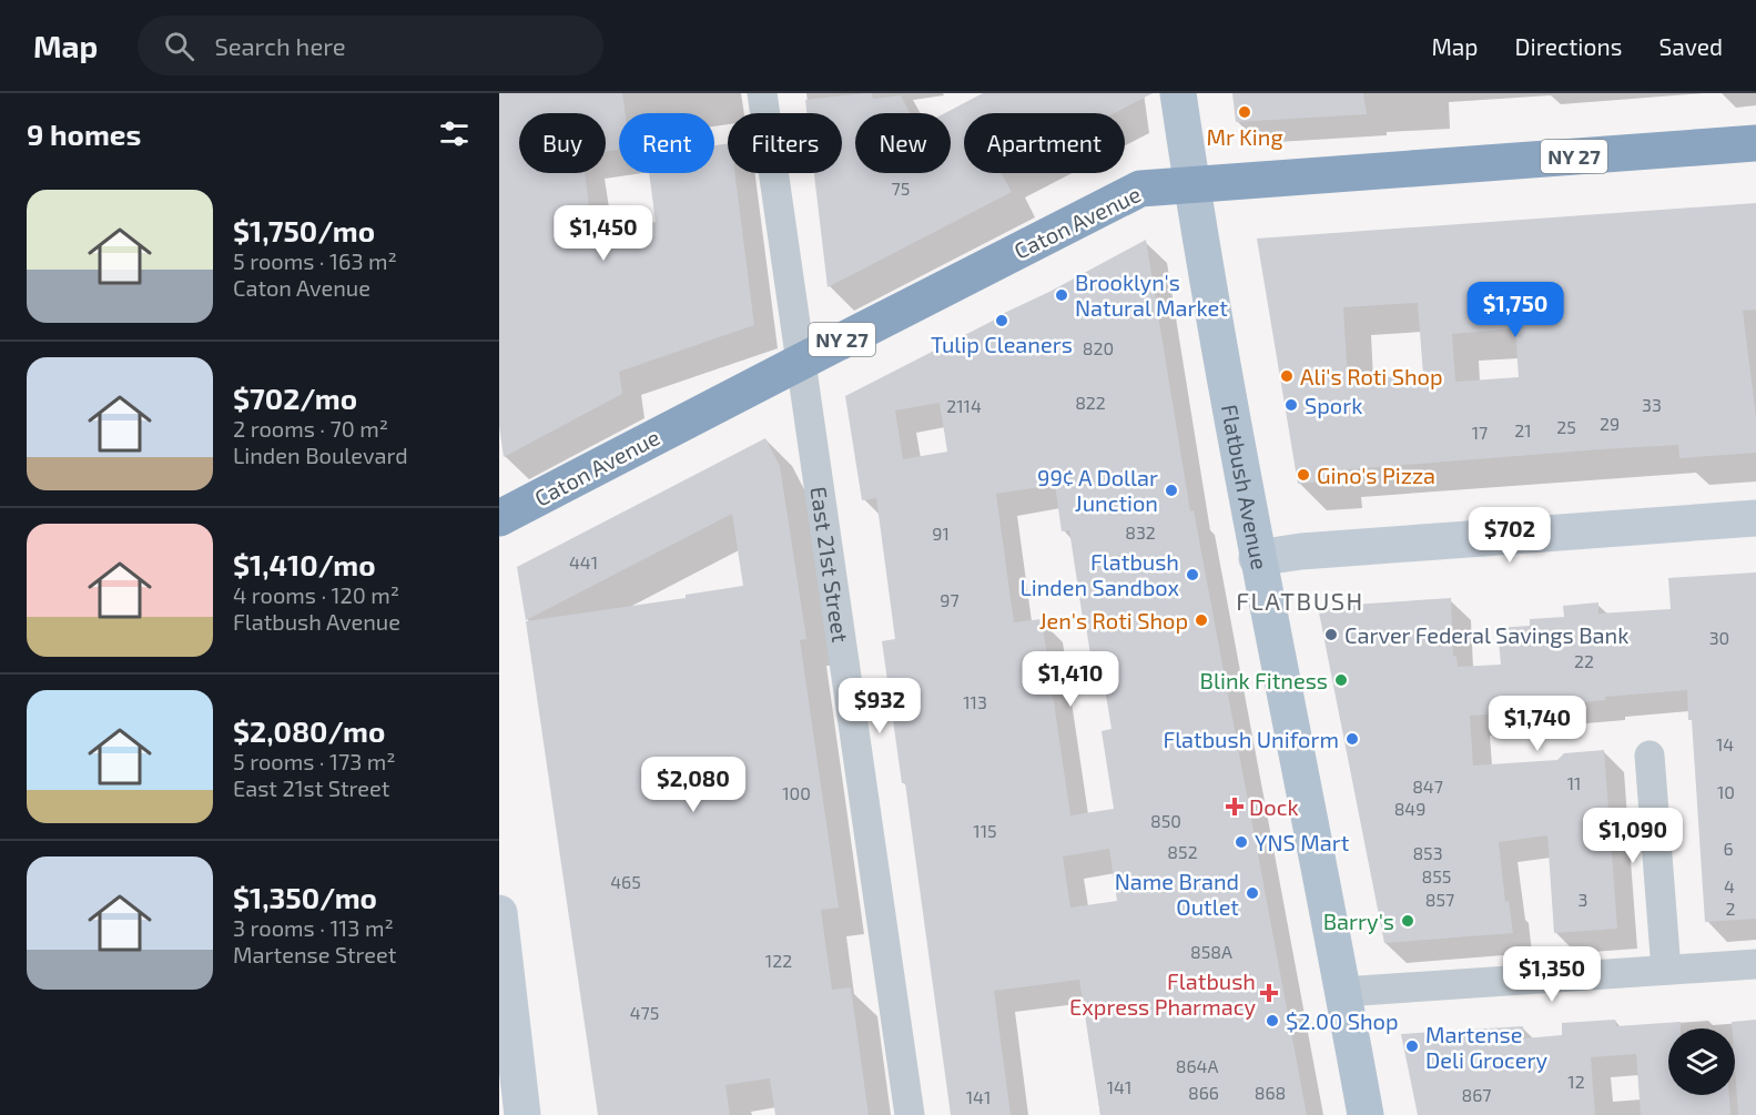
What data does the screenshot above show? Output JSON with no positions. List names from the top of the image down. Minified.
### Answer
{"streets":{"highway":["NY 27","Caton Avenue"],"main road":["Flatbush Avenue"],"street":["East 21st Street"]},"crossings":[["Caton Avenue","Flatbush Avenue"],["Caton Avenue","East 21st Street"]],"districts":["FLATBUSH"],"places":{"other":["Mr King","Brooklyn's Natural Market","Tulip Cleaners","Ali's Roti Shop","Spork","Gino's Pizza","99¢ A Dollar Junction","Flatbush Linden Sandbox","Jen's Roti Shop","Carver Federal Savings Bank","Blink Fitness","Flatbush Uniform","YNS Mart","Name Brand Outlet","Barry's","$2.00 Shop","Martense Deli Grocery"],"health":["Dock","Flatbush Express Pharmacy"]},"house_numbers":["75","820","822","33","2114","29","25","21","17","832","91","441","97","30","22","113","14","11","847","10","100","849","850","115","6","852","853","855","465","4","857","3","2","858A","122","475","864A","12","141","866","868","867","141"],"page":{"header":"Map","search":"Search here","nav":["Map","Directions","Saved"],"heading":"9 homes","chip":["Buy","Rent","Filters","New","Apartment"],"list":[{"name":"$1,750/mo","note":"5 rooms · 163 m² · Caton Avenue"},{"name":"$702/mo","note":"2 rooms · 70 m² · Linden Boulevard"},{"name":"$1,410/mo","note":"4 rooms · 120 m² · Flatbush Avenue"},{"name":"$2,080/mo","note":"5 rooms · 173 m² · East 21st Street"},{"name":"$1,350/mo","note":"3 rooms · 113 m² · Martense Street"}],"price":["$1,450","$1,750","$702","$1,410","$932","$1,740","$2,080","$1,090","$1,350"]}}
